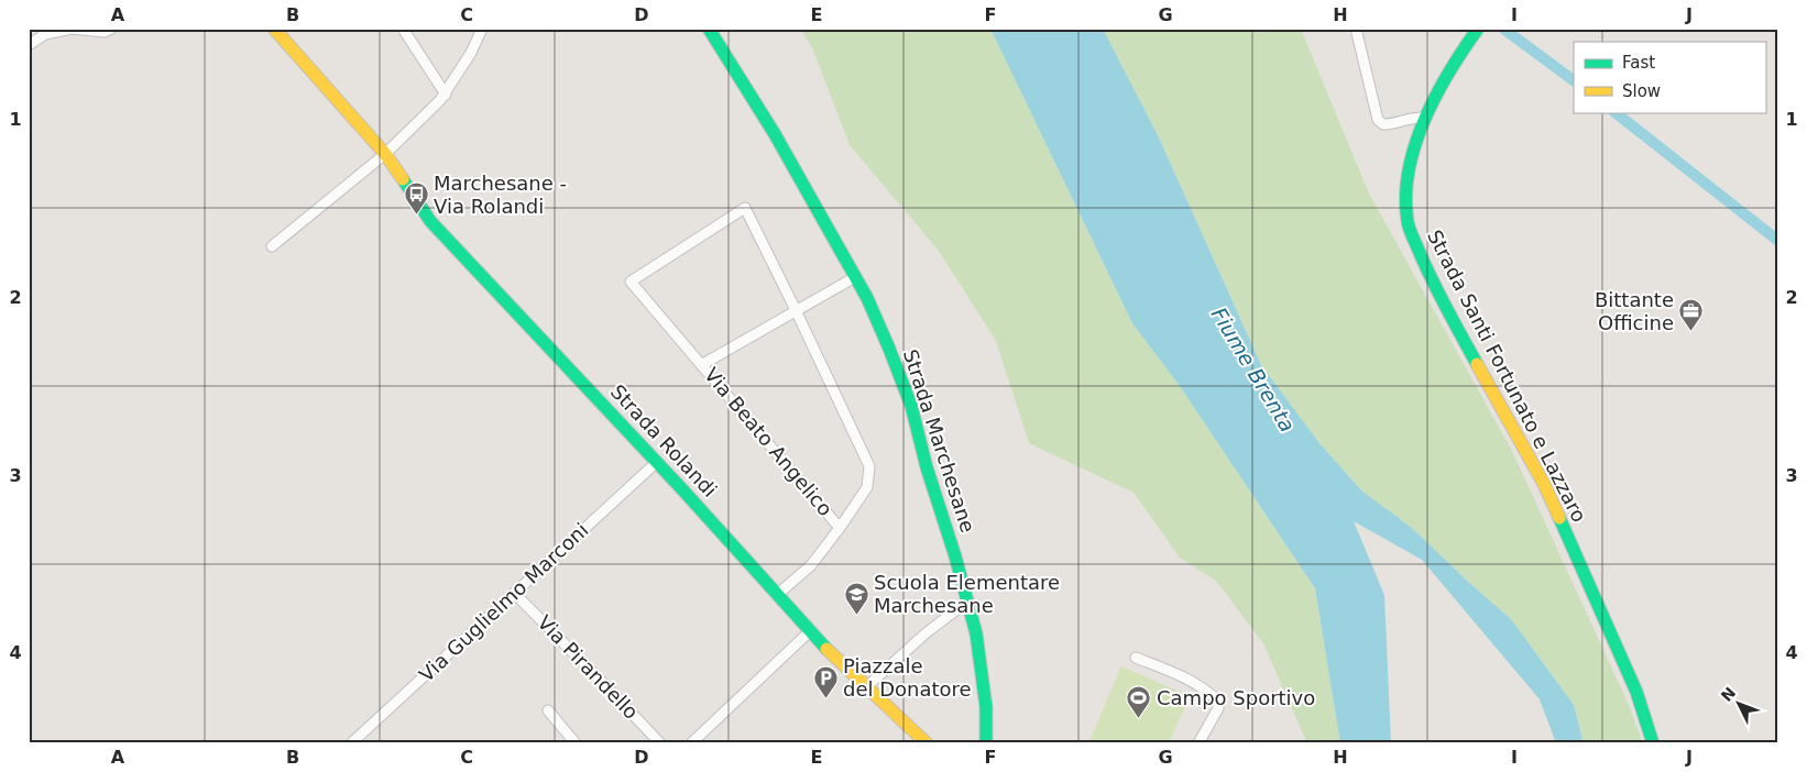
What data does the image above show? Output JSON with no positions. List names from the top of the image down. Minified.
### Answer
{"streets":{"street":["Strada Santi Fortunato e Lazzaro","Strada Rolandi","Strada Marchesane","Via Beato Angelico","Via Guglielmo Marconi","Via Pirandello"]},"crossings":[["Strada Rolandi","Via Guglielmo Marconi"],["Strada Marchesane","Via Beato Angelico"],["Via Guglielmo Marconi","Via Pirandello"]],"water":["Fiume Brenta"],"places":{"bus stop":["Marchesane - Via Rolandi"],"office":["Bittante Officine"],"school or university":["Scuola Elementare Marchesane"],"parking":["Piazzale del Donatore"],"sports":["Campo Sportivo"]},"legend":["Fast","Slow"],"north":"top left","grid":{"columns":["A","B","C","D","E","F","G","H","I","J"],"rows":["1","2","3","4"]}}
